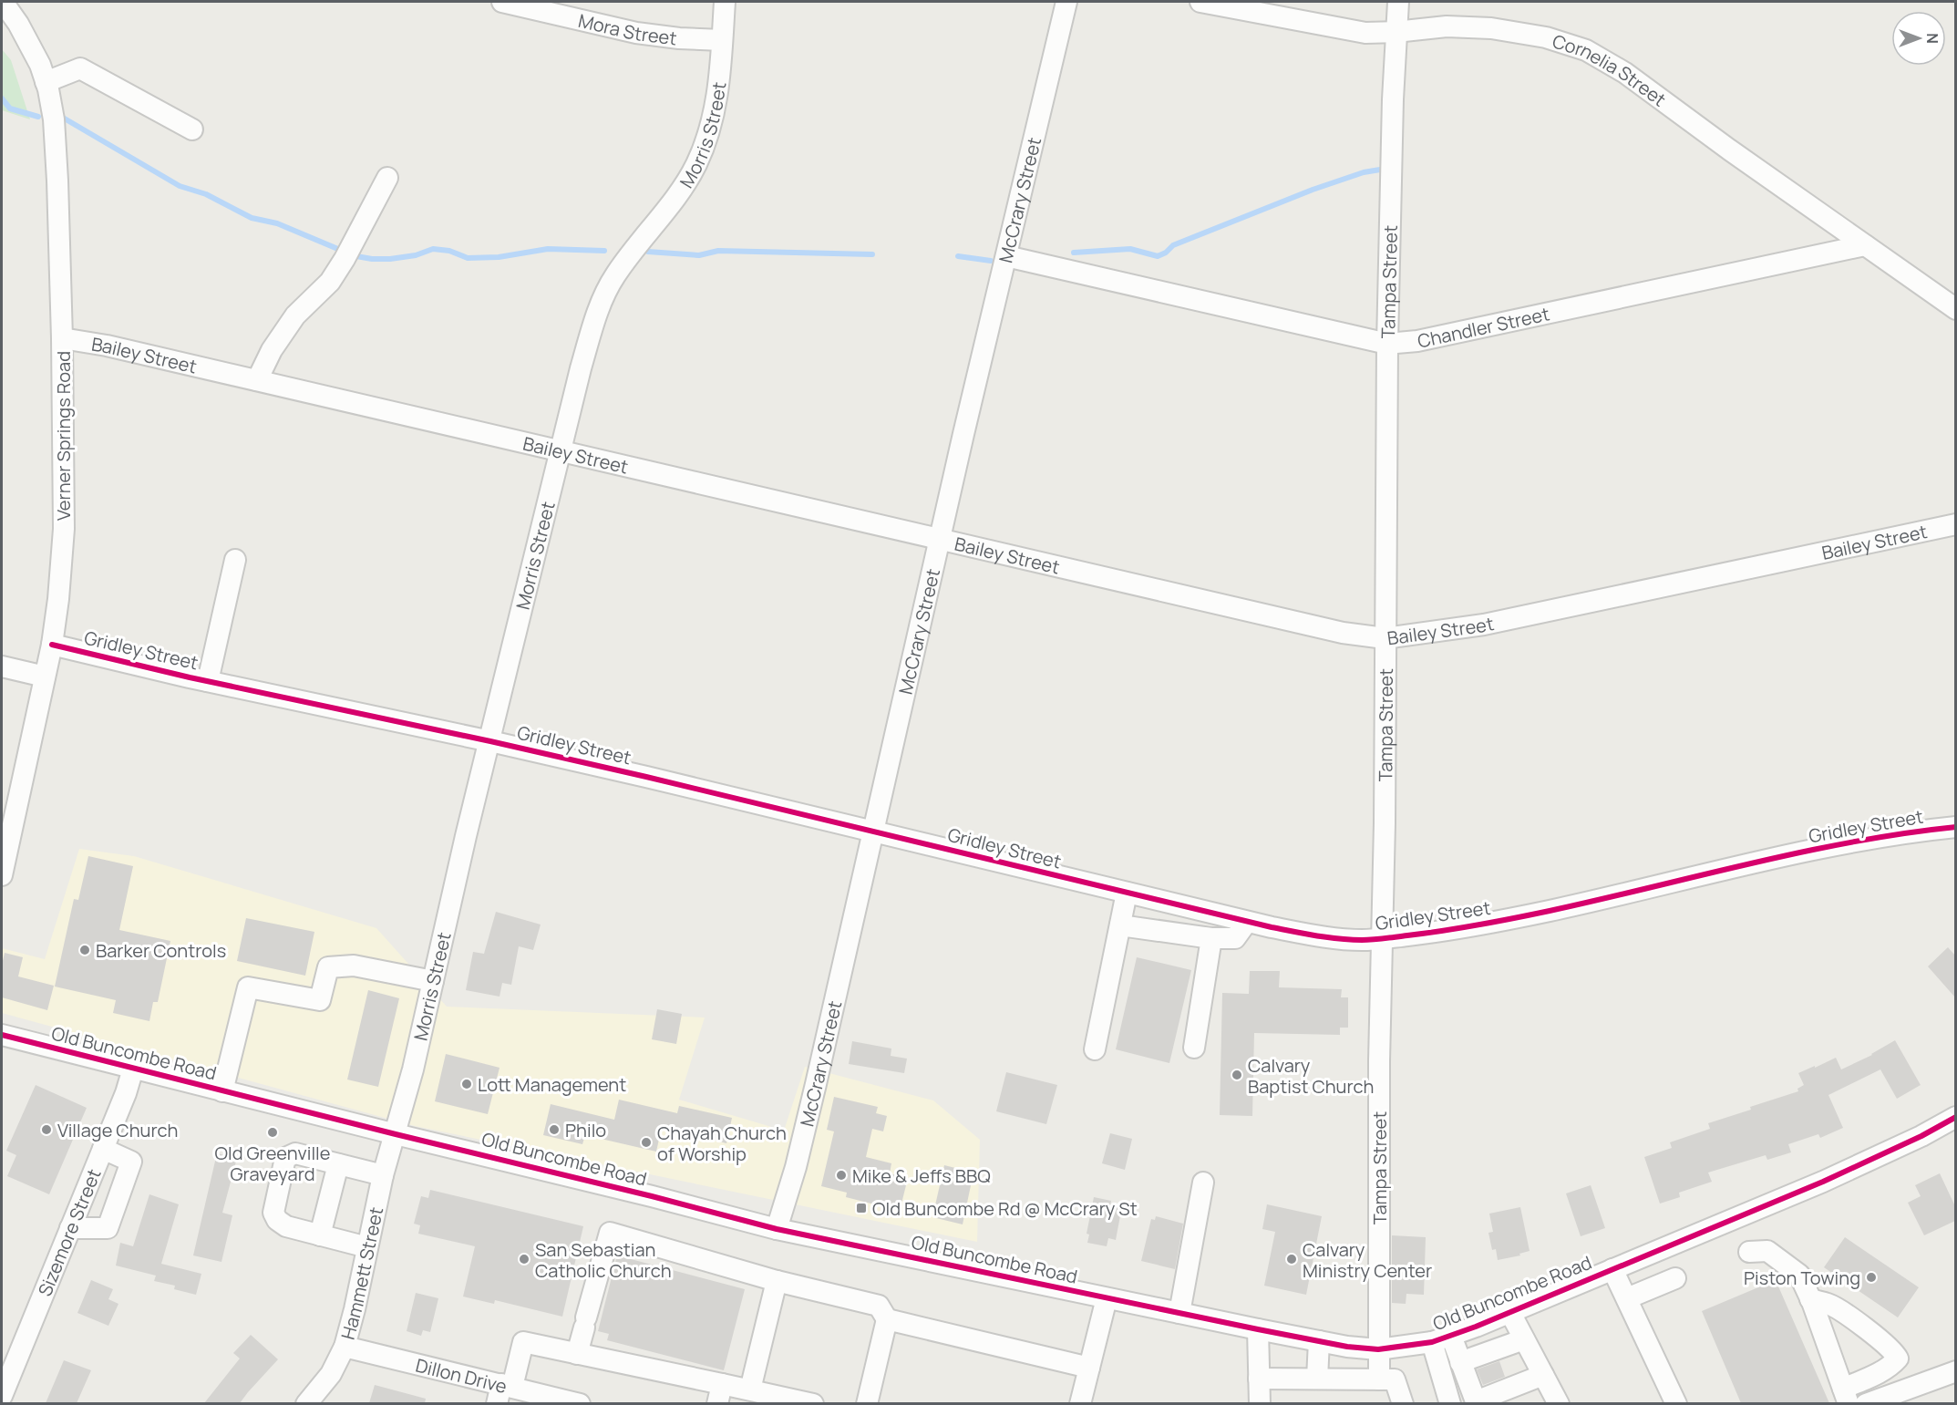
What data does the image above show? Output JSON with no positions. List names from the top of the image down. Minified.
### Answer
{"streets":{"street":["Mora Street","Cornelia Street","Morris Street","McCrary Street","Tampa Street","Chandler Street","Bailey Street","Verner Springs Road","Gridley Street","Old Buncombe Road","Sizemore Street","Hammett Street","Dillon Drive"]},"crossings":[["Mora Street","Morris Street"],["Cornelia Street","Tampa Street"],["Cornelia Street","Chandler Street"],["Morris Street","Bailey Street"],["Morris Street","Gridley Street"],["Morris Street","Old Buncombe Road"],["Morris Street","Hammett Street"],["McCrary Street","Chandler Street"],["McCrary Street","Bailey Street"],["McCrary Street","Gridley Street"],["McCrary Street","Old Buncombe Road"],["Tampa Street","Chandler Street"],["Tampa Street","Bailey Street"],["Tampa Street","Gridley Street"],["Tampa Street","Old Buncombe Road"],["Bailey Street","Verner Springs Road"],["Verner Springs Road","Gridley Street"],["Old Buncombe Road","Sizemore Street"],["Old Buncombe Road","Hammett Street"],["Hammett Street","Dillon Drive"]],"places":{"other":["Barker Controls","Calvary Baptist Church","Lott Management","Village Church","Philo","Old Greenville Graveyard","Chayah Church of Worship","Mike & Jeffs BBQ","San Sebastian Catholic Church","Calvary Ministry Center","Piston Towing"],"transit":["Old Buncombe Rd @ McCrary St"]},"north":"right"}
